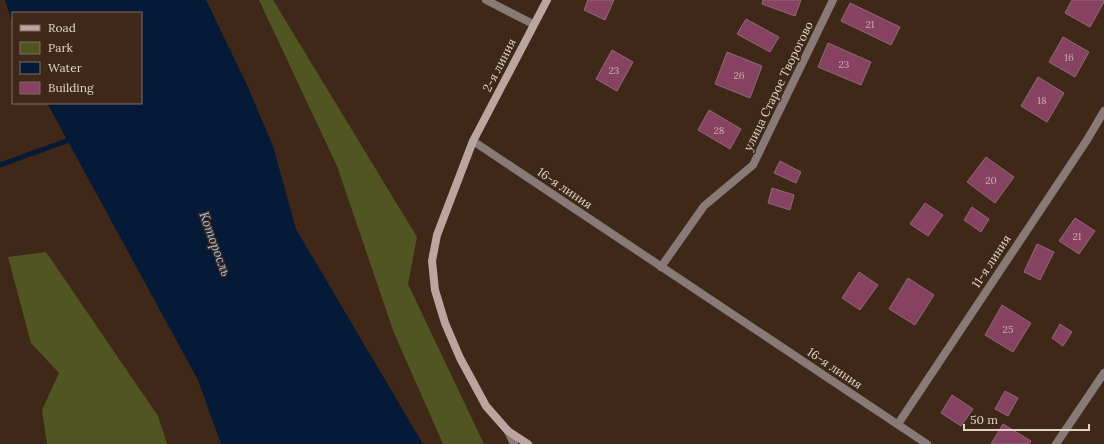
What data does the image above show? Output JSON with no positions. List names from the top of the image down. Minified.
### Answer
{"streets":{"street":["2-я линия","улица Старое Творогово","16-я линия","11-я линия"]},"crossings":[["2-я линия","16-я линия"],["улица Старое Творогово","16-я линия"],["16-я линия","11-я линия"]],"water":["Которосль"],"house_numbers":["21","16","23","23","26","18","28","20","21","25"],"legend":["Road","Park","Water","Building"],"scale_bar":"50 m"}
